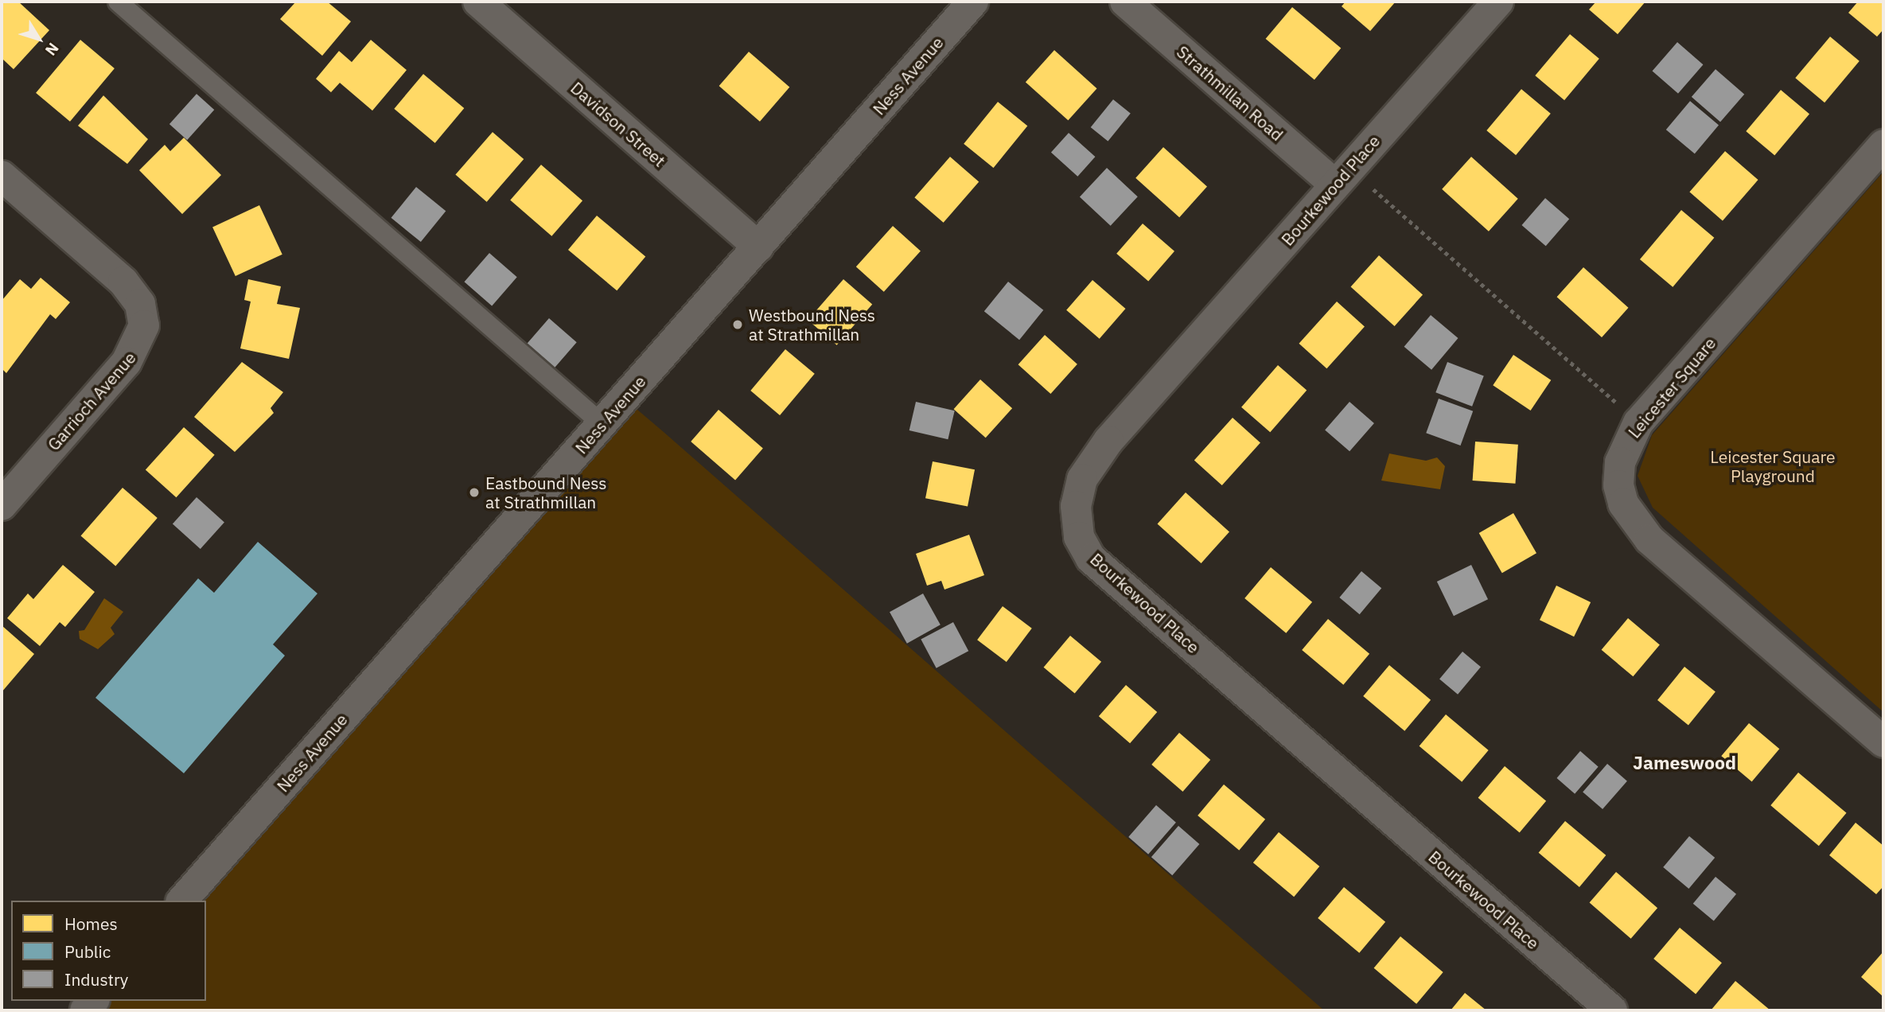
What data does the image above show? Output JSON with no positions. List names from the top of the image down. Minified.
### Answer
{"streets":{"street":["Ness Avenue","Strathmillan Road","Davidson Street","Bourkewood Place","Leicester Square","Garrioch Avenue"]},"crossings":[["Ness Avenue","Davidson Street"],["Strathmillan Road","Bourkewood Place"]],"districts":["Jameswood"],"parks":["Leicester Square Playground"],"places":["Westbound Ness at Strathmillan","Eastbound Ness at Strathmillan"],"legend":["Homes","Public","Industry"],"north":"bottom right"}
